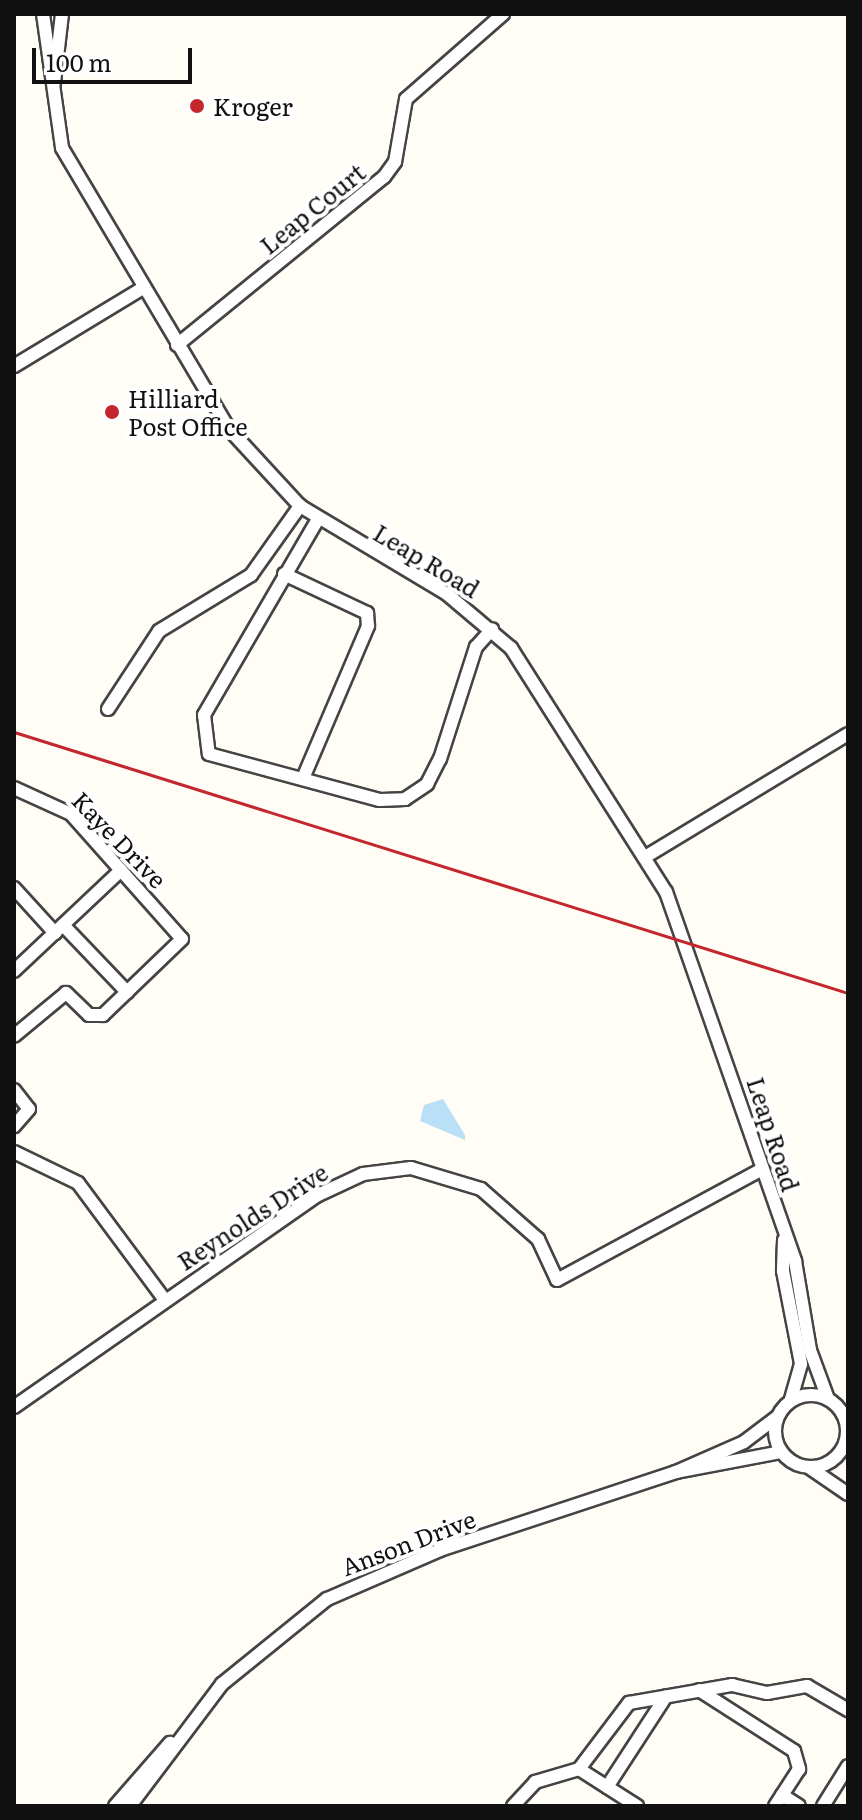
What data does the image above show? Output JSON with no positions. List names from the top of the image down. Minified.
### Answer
{"streets":{"street":["Leap Court","Leap Road","Kaye Drive","Reynolds Drive","Anson Drive"]},"crossings":[["Leap Court","Leap Road"],["Leap Road","Reynolds Drive"],["Leap Road","Anson Drive"]],"places":["Kroger","Hilliard Post Office"],"scale_bar":"100 m"}
